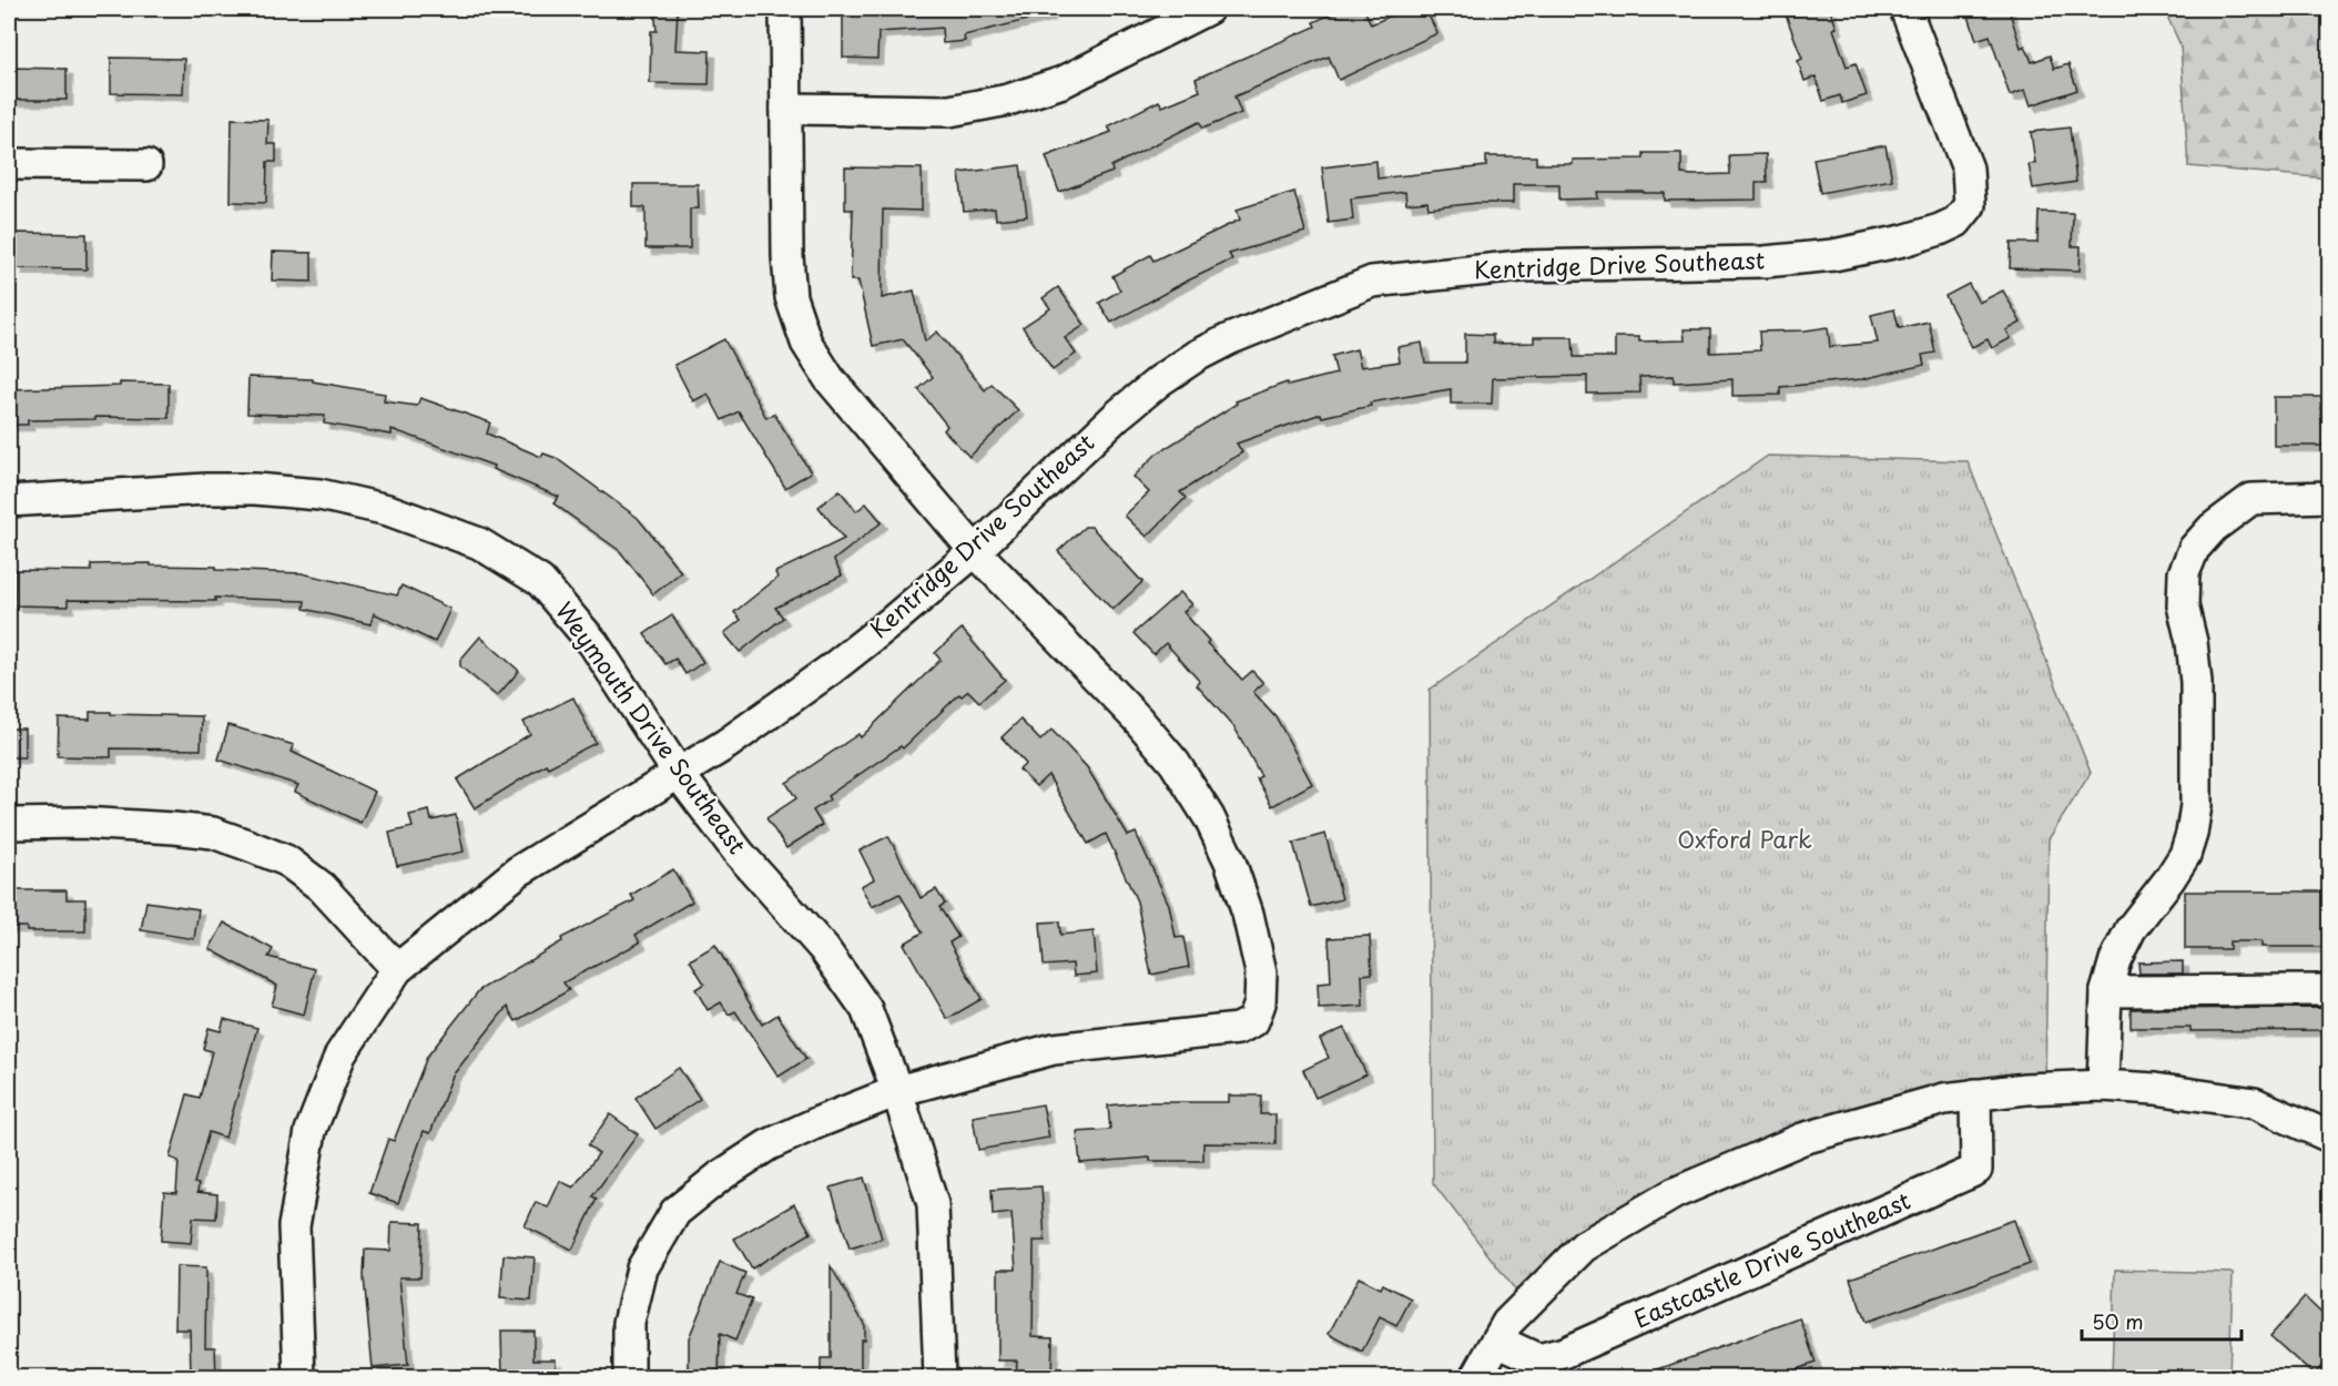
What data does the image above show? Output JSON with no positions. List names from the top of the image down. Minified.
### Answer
{"streets":{"street":["Kentridge Drive Southeast","Weymouth Drive Southeast","Eastcastle Drive Southeast"]},"crossings":[["Kentridge Drive Southeast","Weymouth Drive Southeast"]],"parks":["Oxford Park"],"scale_bar":"50 m"}
